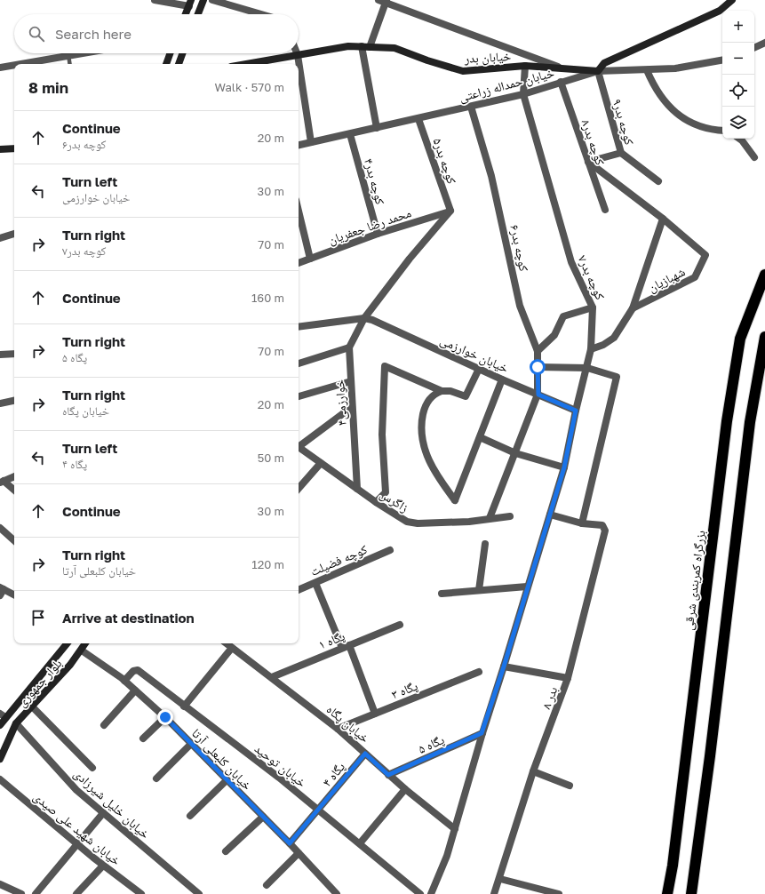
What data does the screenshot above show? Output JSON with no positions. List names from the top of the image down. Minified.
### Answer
{"streets":{"highway":["بزرگراه کمربندی شرقی"],"street":["خیابان بدر","خیابان حمداله زراعتی","کوچه بدر۹","کوچه بدر۸","کوچه بدر۵","کوچه بدر۴","محمد رضا جعفریان","کوچه بدر۶","کوچه بدر۷","شهبازیان","خیابان خوارزمی","خوارزمی۴","زاگرس","کوچه فضیلت","پگاه ۱","بلوار جمهوری","پگاه ۳","بدر ۸","خیابان پگاه","پگاه ۵","خیابان کلبعلی آرتا","خیابان توحید","پگاه ۴","خیابان خلیل شیرزادی","خیابان شهید علی صیدی"]},"crossings":[["خیابان بدر","خیابان حمداله زراعتی"],["خیابان بدر","کوچه بدر۹"],["خیابان بدر","کوچه بدر۷"],["خیابان حمداله زراعتی","کوچه بدر۹"],["خیابان حمداله زراعتی","کوچه بدر۸"],["خیابان حمداله زراعتی","کوچه بدر۵"],["خیابان حمداله زراعتی","کوچه بدر۴"],["خیابان حمداله زراعتی","کوچه بدر۶"],["خیابان حمداله زراعتی","کوچه بدر۷"],["کوچه بدر۵","محمد رضا جعفریان"],["کوچه بدر۵","خوارزمی۴"],["کوچه بدر۴","محمد رضا جعفریان"],["محمد رضا جعفریان","خوارزمی۴"],["کوچه بدر۶","خیابان خوارزمی"],["کوچه بدر۷","خیابان خوارزمی"],["کوچه بدر۷","خیابان پگاه"],["کوچه بدر۷","پگاه ۵"],["خیابان خوارزمی","خوارزمی۴"],["خوارزمی۴","زاگرس"],["پگاه ۱","خیابان پگاه"],["بلوار جمهوری","خیابان کلبعلی آرتا"],["بلوار جمهوری","خیابان خلیل شیرزادی"],["پگاه ۳","خیابان پگاه"],["خیابان پگاه","پگاه ۵"],["خیابان پگاه","پگاه ۴"],["خیابان کلبعلی آرتا","خیابان توحید"],["خیابان کلبعلی آرتا","پگاه ۴"],["خیابان توحید","پگاه ۴"]],"page":{"map_buttons":["+","−"],"search":"Search here","heading":["8 min","Walk · 570 m"],"list":[["Continue","کوچه بدر۶","20 m"],["Turn left","خیابان خوارزمی","30 m"],["Turn right","کوچه بدر۷","70 m"],["Continue","160 m"],["Turn right","پگاه ۵","70 m"],["Turn right","خیابان پگاه","20 m"],["Turn left","پگاه ۴","50 m"],["Continue","30 m"],["Turn right","خیابان کلبعلی آرتا","120 m"],"Arrive at destination"]}}
